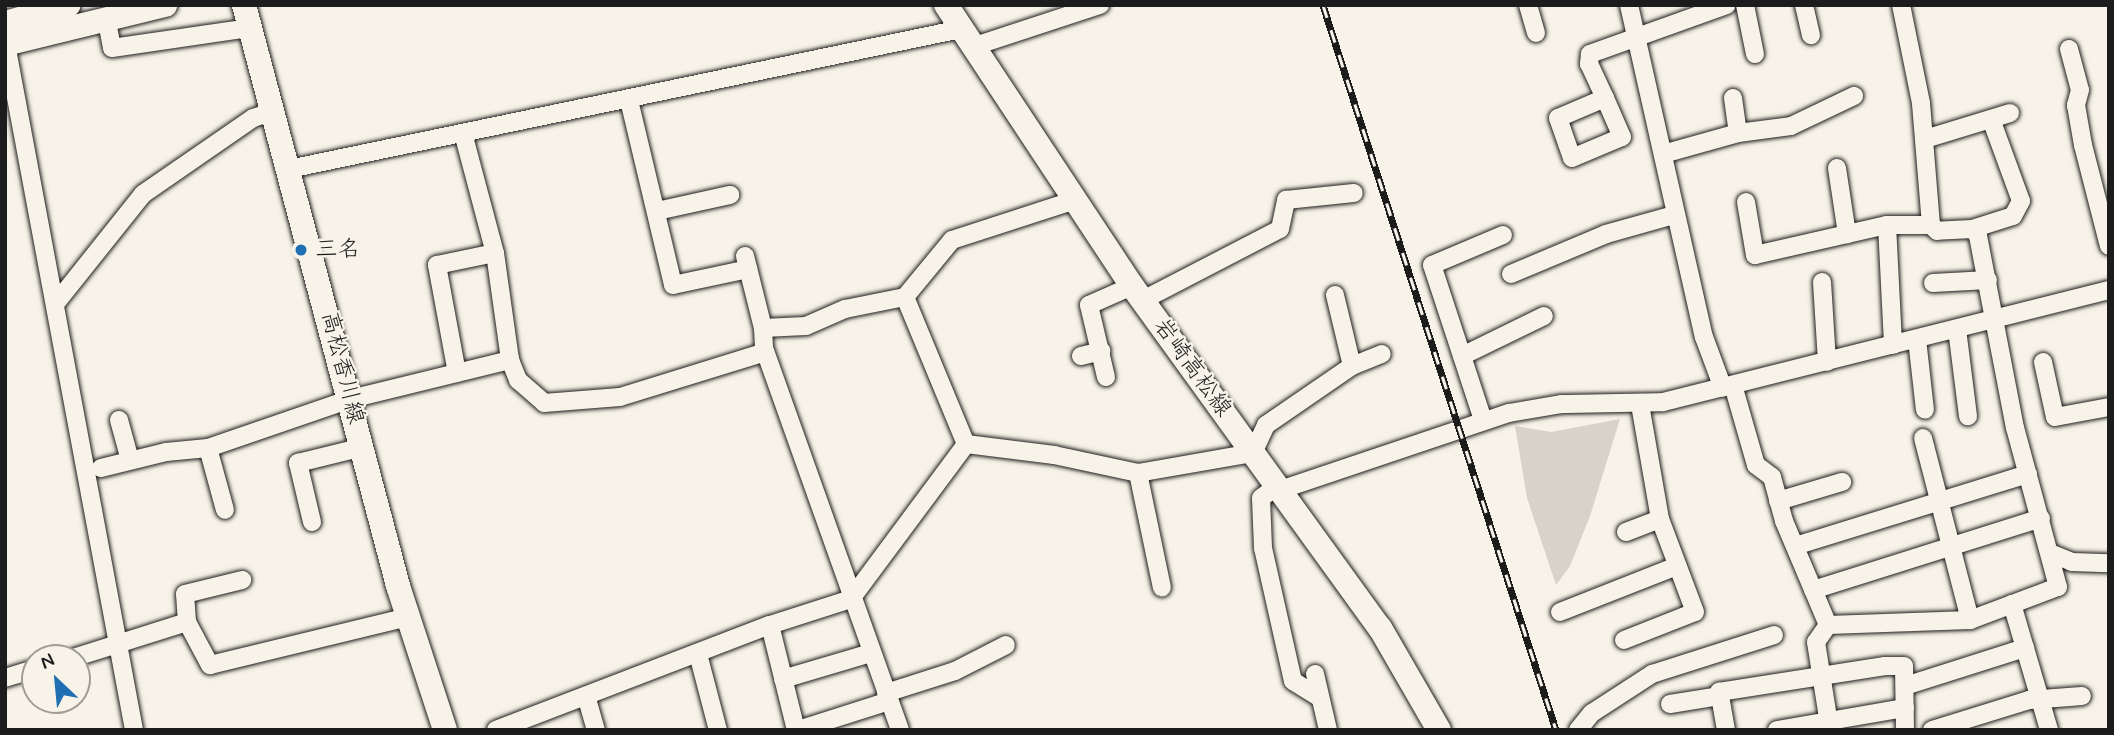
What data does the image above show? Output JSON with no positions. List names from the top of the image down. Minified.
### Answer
{"streets":{"main road":["高松香川線","岩崎高松線"]},"places":["三名"],"north":"top left"}
